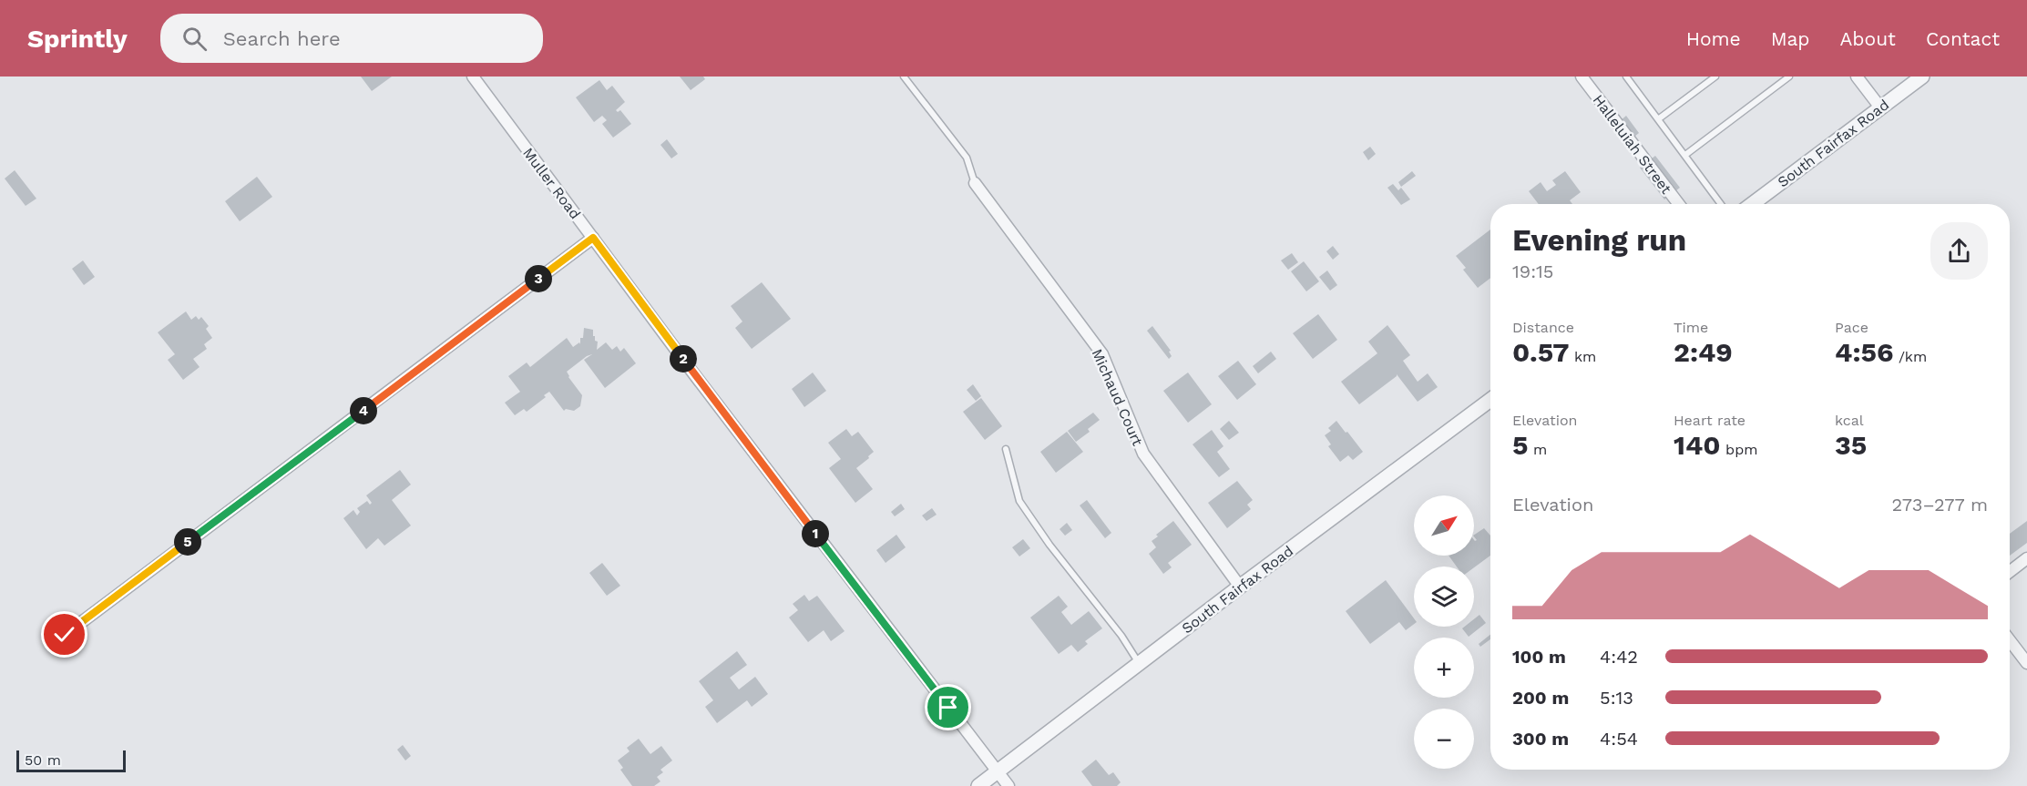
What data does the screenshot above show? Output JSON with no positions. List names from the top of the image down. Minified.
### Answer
{"streets":{"street":["South Fairfax Road","Halleluiah Street","Muller Road","Michaud Court"]},"crossings":[["South Fairfax Road","Muller Road"],["South Fairfax Road","Michaud Court"]],"scale_bar":"50 m","north":"top right","page":{"header":"Sprintly","search":"Search here","nav":["Home","Map","About","Contact"],"heading":["Evening run","19:15"],"pins":["3","2","4","1","5"],"stats":[["Distance","0.57 km"],["Time","2:49"],["Pace","4:56 /km"],["Elevation","5 m"],["Heart rate","140 bpm"],["kcal","35"]],"chart":["Elevation","273–277 m"],"map_buttons":["+","−"],"list":[{"name":"100 m","note":"4:42"},{"name":"200 m","note":"5:13"},{"name":"300 m","note":"4:54"}],"scale":"50 m"}}
